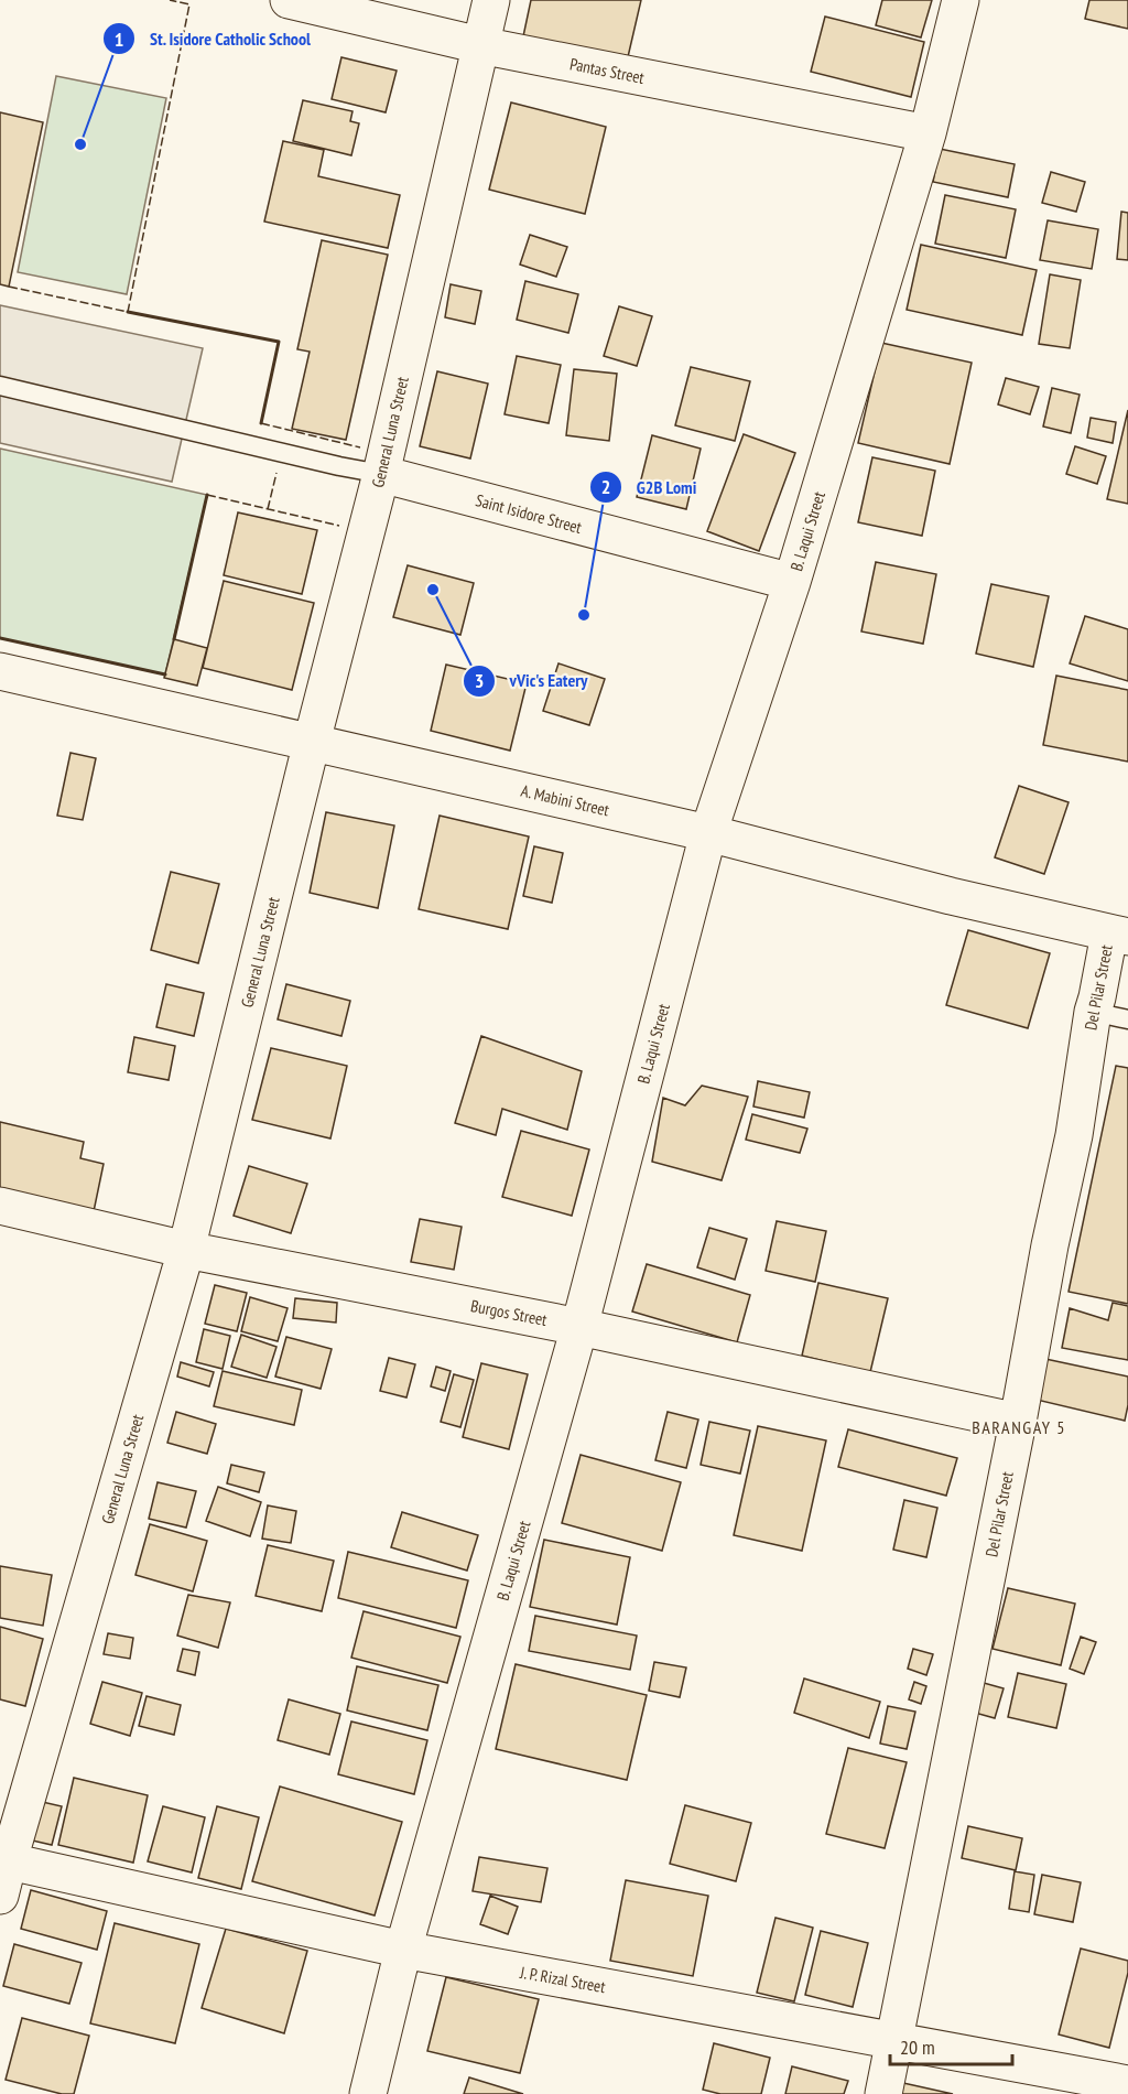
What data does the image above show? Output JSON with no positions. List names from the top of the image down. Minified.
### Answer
{"streets":{"street":["Pantas Street","General Luna Street","Saint Isidore Street","B. Laqui Street","A. Mabini Street","Del Pilar Street","Burgos Street","J. P. Rizal Street"]},"crossings":[["Pantas Street","General Luna Street"],["Pantas Street","B. Laqui Street"],["General Luna Street","Saint Isidore Street"],["General Luna Street","A. Mabini Street"],["General Luna Street","Burgos Street"],["General Luna Street","J. P. Rizal Street"],["Saint Isidore Street","B. Laqui Street"],["B. Laqui Street","A. Mabini Street"],["B. Laqui Street","Burgos Street"],["B. Laqui Street","J. P. Rizal Street"],["A. Mabini Street","Del Pilar Street"],["Del Pilar Street","Burgos Street"],["Del Pilar Street","J. P. Rizal Street"]],"districts":["BARANGAY 5"],"places":["St. Isidore Catholic School","vVic's Eatery","G2B Lomi"],"scale_bar":"20 m"}
